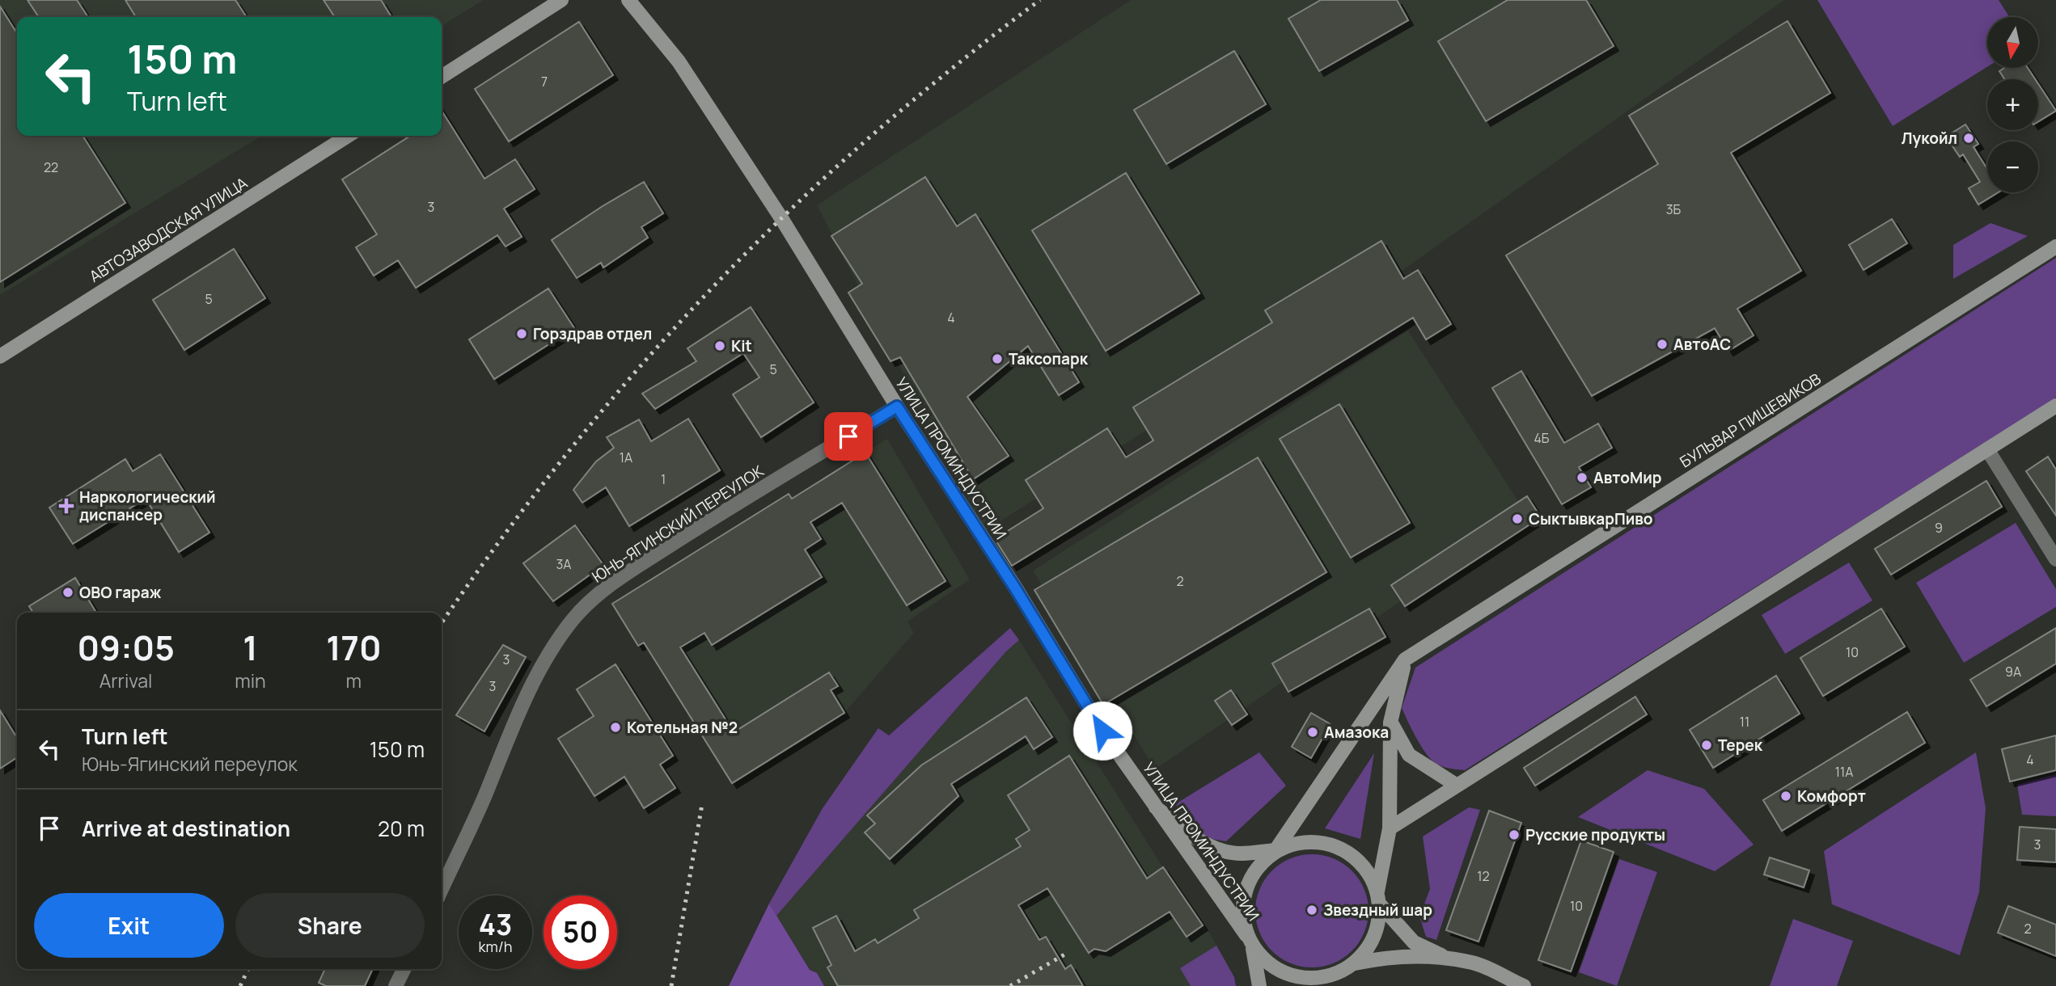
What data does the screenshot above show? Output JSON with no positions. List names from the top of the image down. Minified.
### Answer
{"streets":{"main road":["АВТОЗАВОДСКАЯ УЛИЦА","БУЛЬВАР ПИЩЕВИКОВ","УЛИЦА ПРОМИНДУСТРИИ"],"street":["ЮНЬ-ЯГИНСКИЙ ПЕРЕУЛОК"]},"crossings":[["БУЛЬВАР ПИЩЕВИКОВ","УЛИЦА ПРОМИНДУСТРИИ"],["УЛИЦА ПРОМИНДУСТРИИ","ЮНЬ-ЯГИНСКИЙ ПЕРЕУЛОК"]],"places":{"other":["Лукойл","Горздрав отдел","АвтоАС","Kit","Таксопарк","АвтоМир","СыктывкарПиво","ОВО гараж","Котельная №2","Амазока","Терек","Комфорт","Русские продукты","Звездный шар"],"health":["Наркологический диспансер"]},"house_numbers":["7","22","3","3Б","5","4","5","4Б","1А","1","9","3А","2","10","3","9А","3","11","4","11А","3","12","10","2"],"north":"bottom","page":{"map_buttons":["+","−"],"turn":["150 m","Turn left"],"eta":["09:05","Arrival","1","min","170","m"],"list":[{"name":"Turn left","note":"Юнь-Ягинский переулок","value":"150 m"},{"name":"Arrive at destination","value":"20 m"}],"buttons":["Exit","Share"],"speed":"43 km/h","limit":"50"}}
